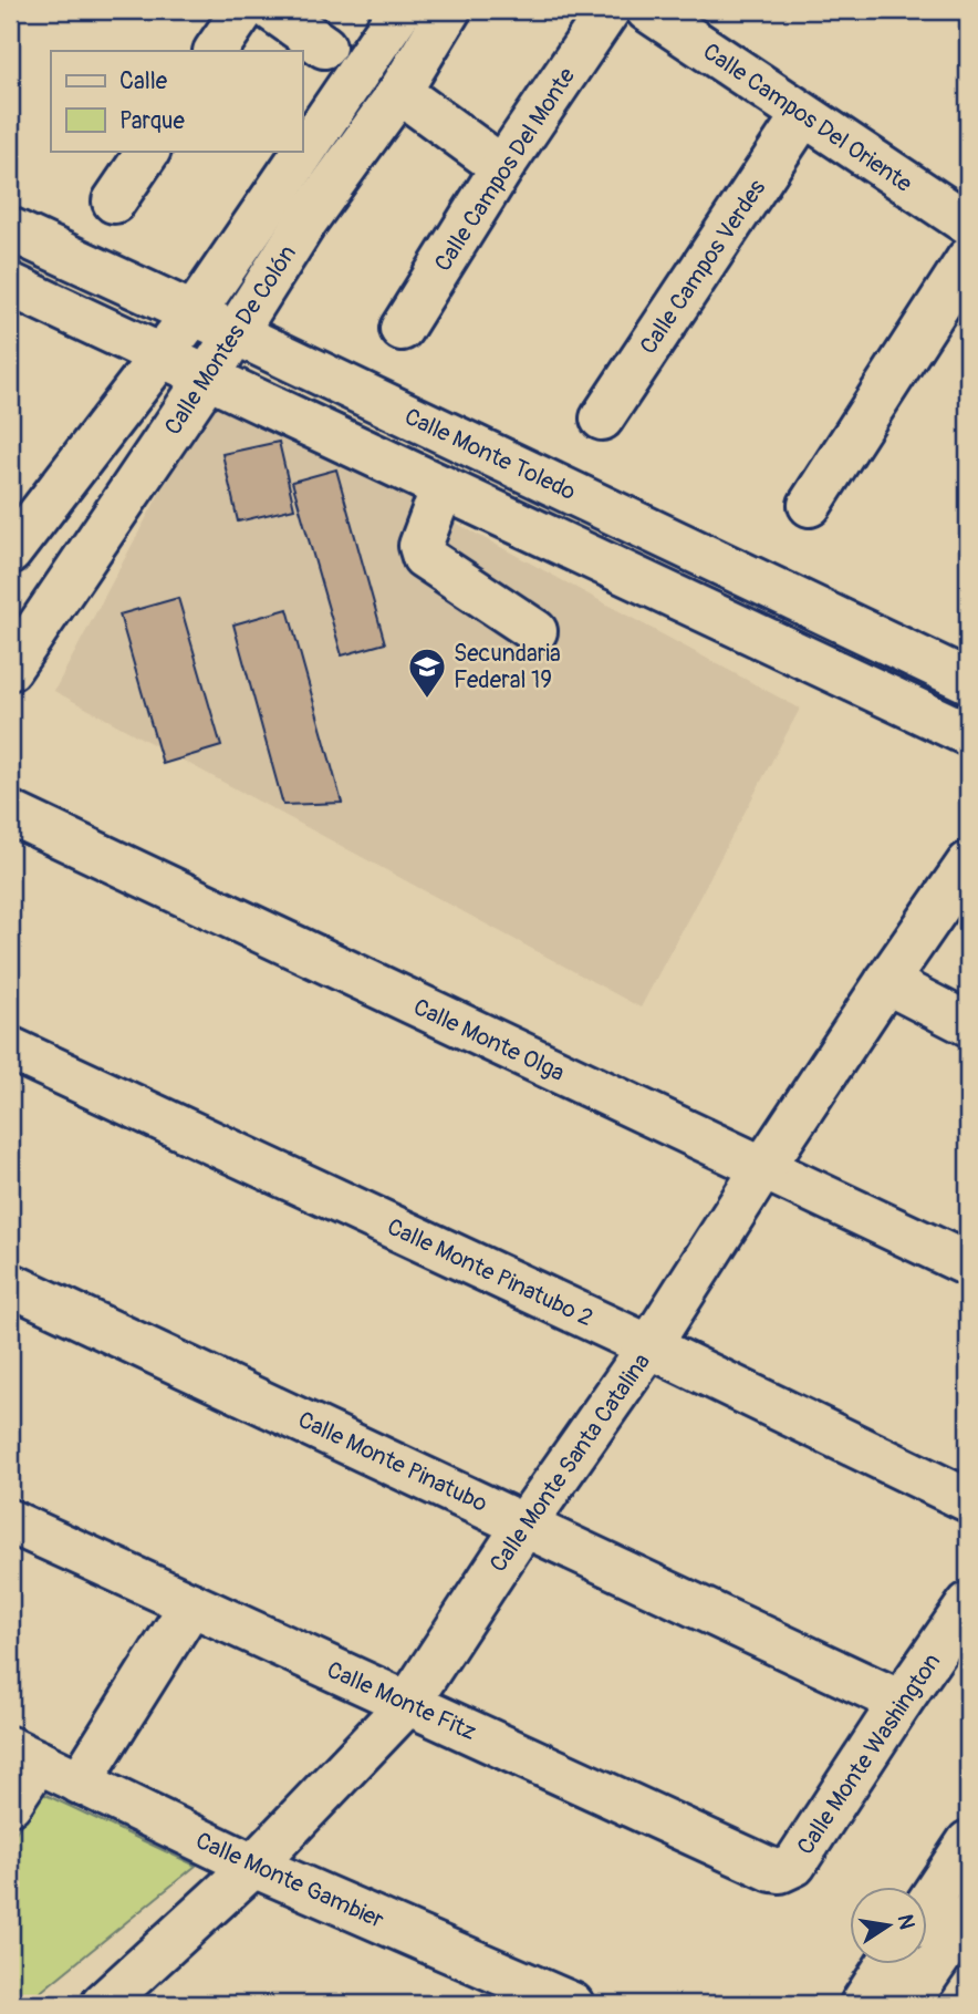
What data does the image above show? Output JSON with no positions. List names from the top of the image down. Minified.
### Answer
{"streets":{"street":["Calle Campos Del Oriente","Calle Campos Del Monte","Calle Campos Verdes","Calle Montes De Colón","Calle Monte Toledo","Calle Monte Olga","Calle Monte Pinatubo 2","Calle Monte Pinatubo","Calle Monte Santa Catalina","Calle Monte Fitz","Calle Monte Washington","Calle Monte Gambier"]},"crossings":[["Calle Campos Del Oriente","Calle Campos Verdes"],["Calle Montes De Colón","Calle Monte Toledo"],["Calle Monte Olga","Calle Monte Santa Catalina"],["Calle Monte Pinatubo 2","Calle Monte Santa Catalina"],["Calle Monte Pinatubo","Calle Monte Santa Catalina"],["Calle Monte Pinatubo","Calle Monte Washington"],["Calle Monte Santa Catalina","Calle Monte Fitz"],["Calle Monte Santa Catalina","Calle Monte Gambier"],["Calle Monte Fitz","Calle Monte Washington"]],"places":{"school or university":["Secundaria Federal 19"]},"legend":["Calle","Parque"],"north":"right"}
